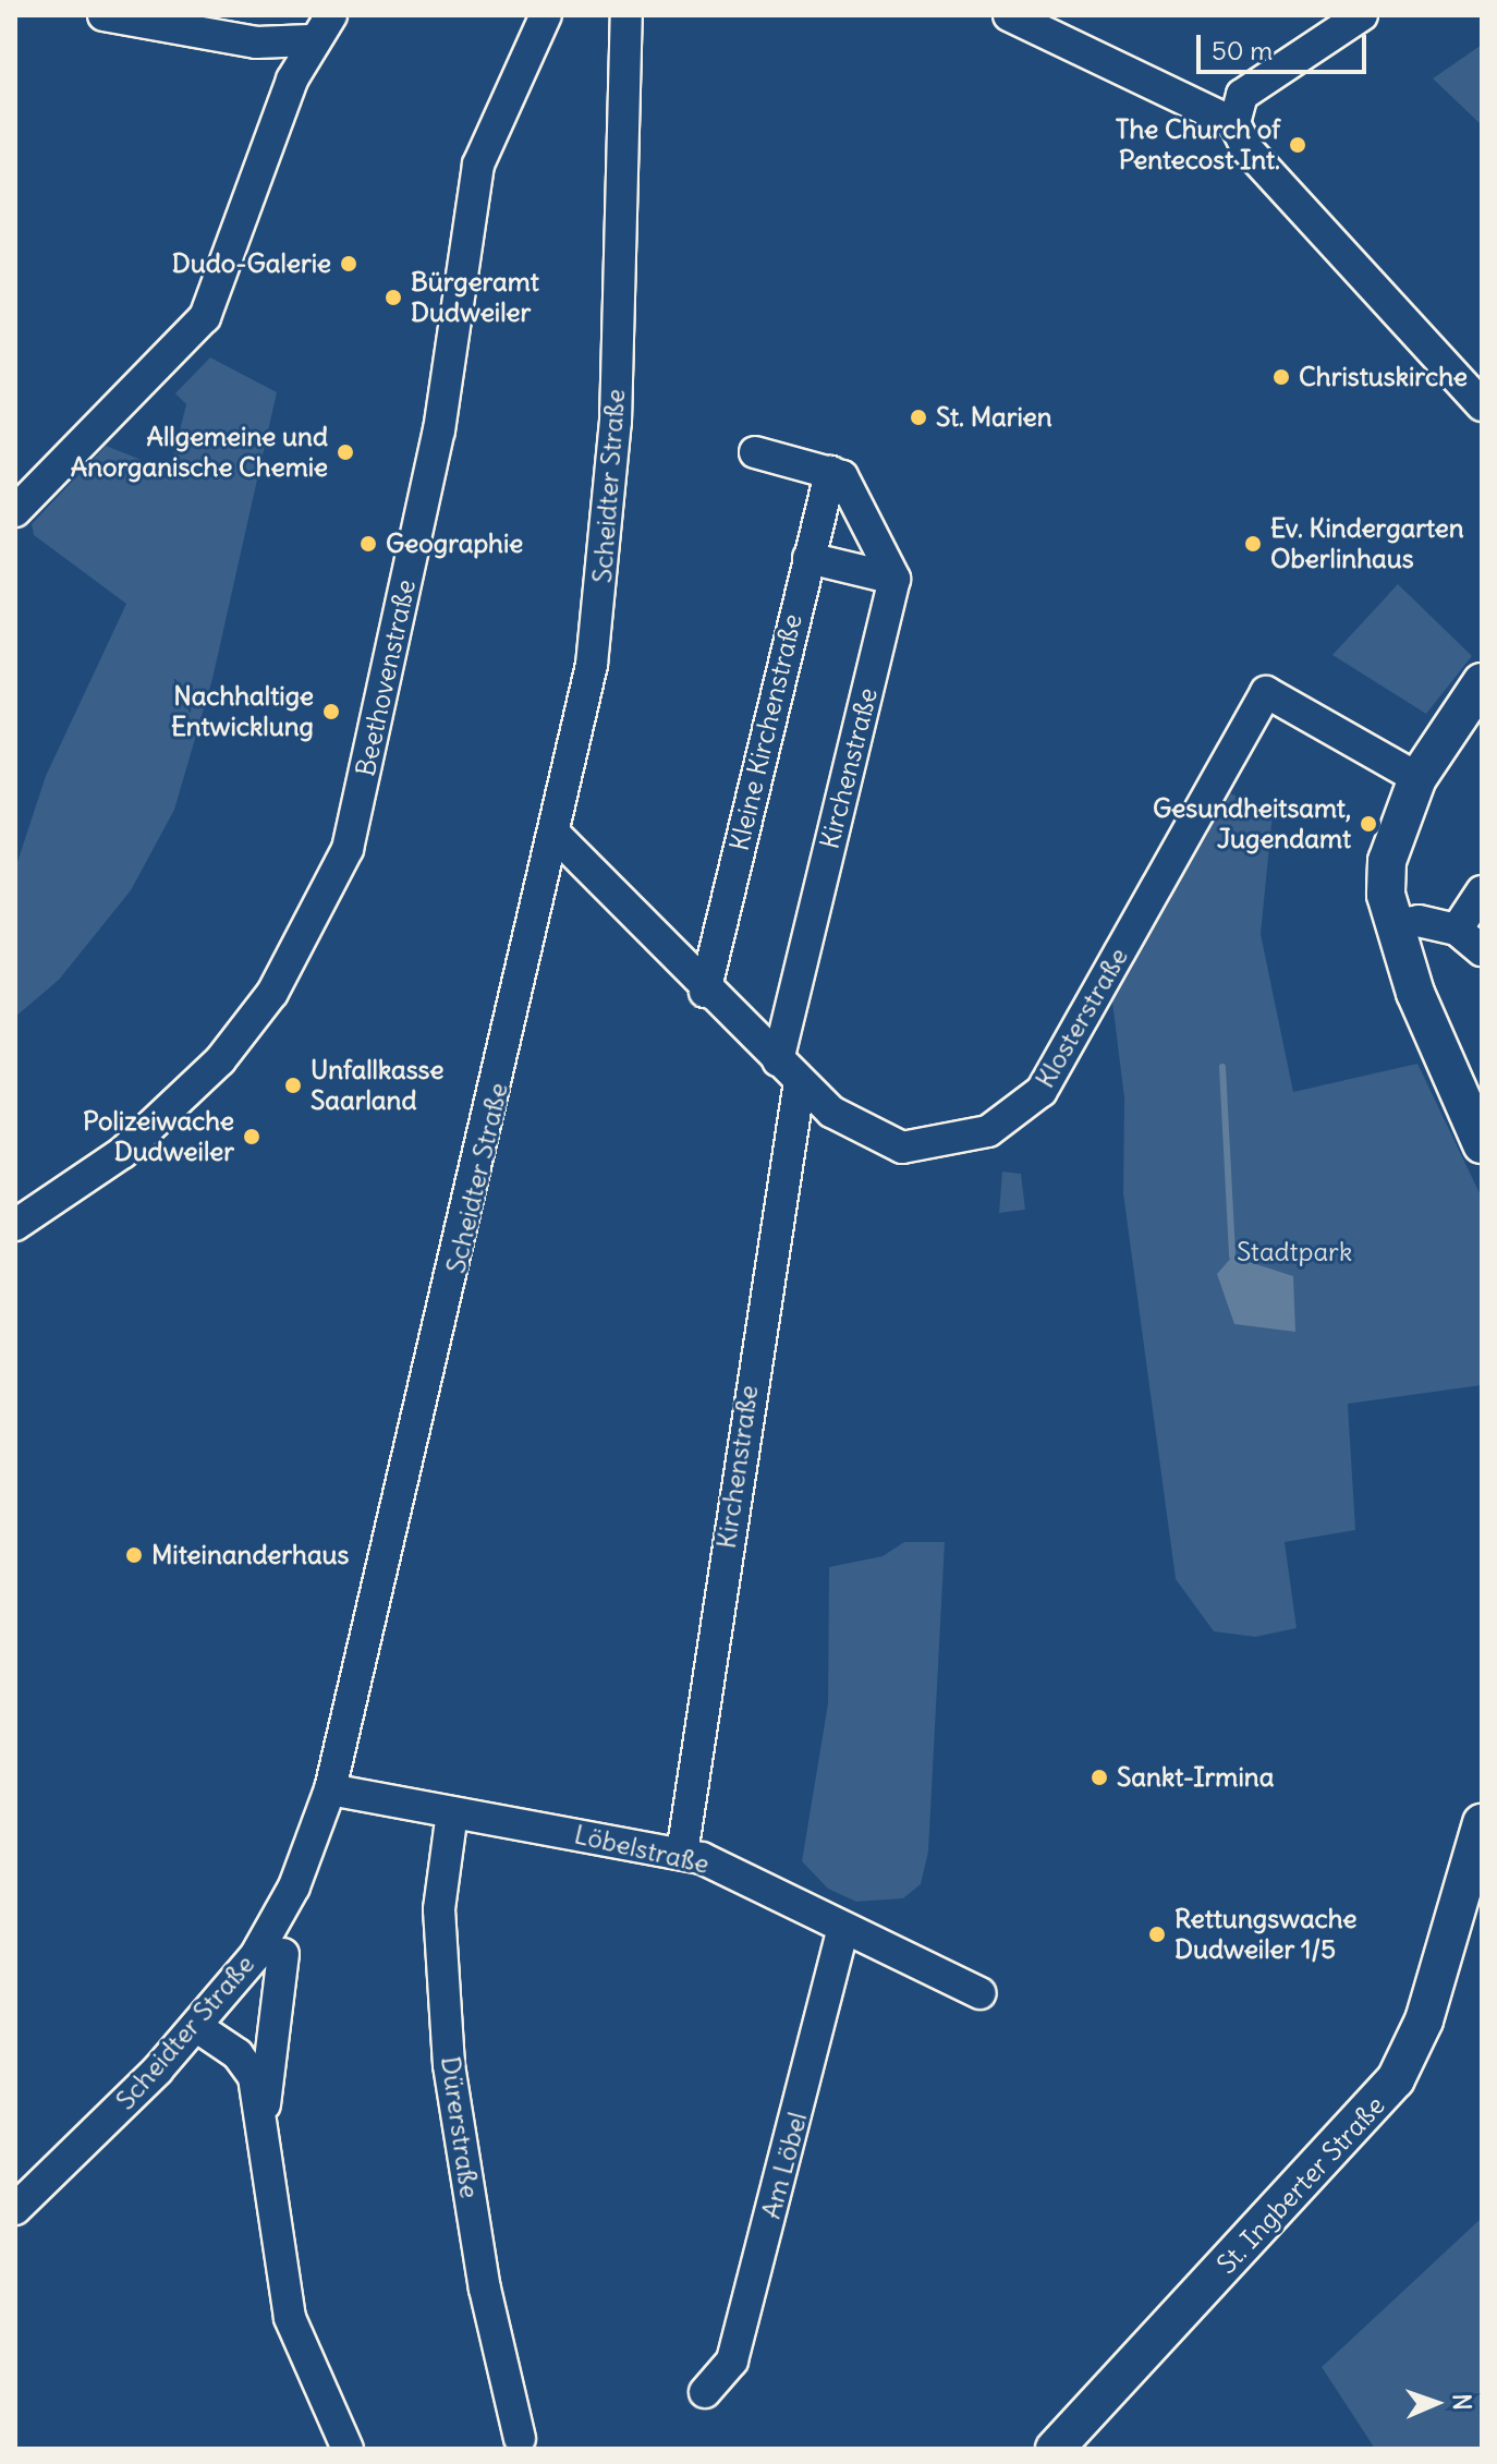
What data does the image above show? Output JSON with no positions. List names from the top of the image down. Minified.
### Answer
{"streets":{"main road":["St. Ingberter Straße"],"street":["Scheidter Straße","Beethovenstraße","Kleine Kirchenstraße","Kirchenstraße","Klosterstraße","Löbelstraße","Dürerstraße","Am Löbel"]},"crossings":[["Scheidter Straße","Klosterstraße"],["Scheidter Straße","Löbelstraße"],["Kleine Kirchenstraße","Klosterstraße"],["Kirchenstraße","Klosterstraße"],["Kirchenstraße","Löbelstraße"],["Löbelstraße","Dürerstraße"],["Löbelstraße","Am Löbel"]],"parks":["Stadtpark"],"places":["The Church of Pentecost Int.","Dudo-Galerie","Bürgeramt Dudweiler","Christuskirche","St. Marien","Allgemeine und Anorganische Chemie","Geographie","Ev. Kindergarten Oberlinhaus","Nachhaltige Entwicklung","Gesundheitsamt, Jugendamt","Unfallkasse Saarland","Polizeiwache Dudweiler","Miteinanderhaus","Sankt-Irmina","Rettungswache Dudweiler 1/5"],"scale_bar":"50 m","north":"right"}
